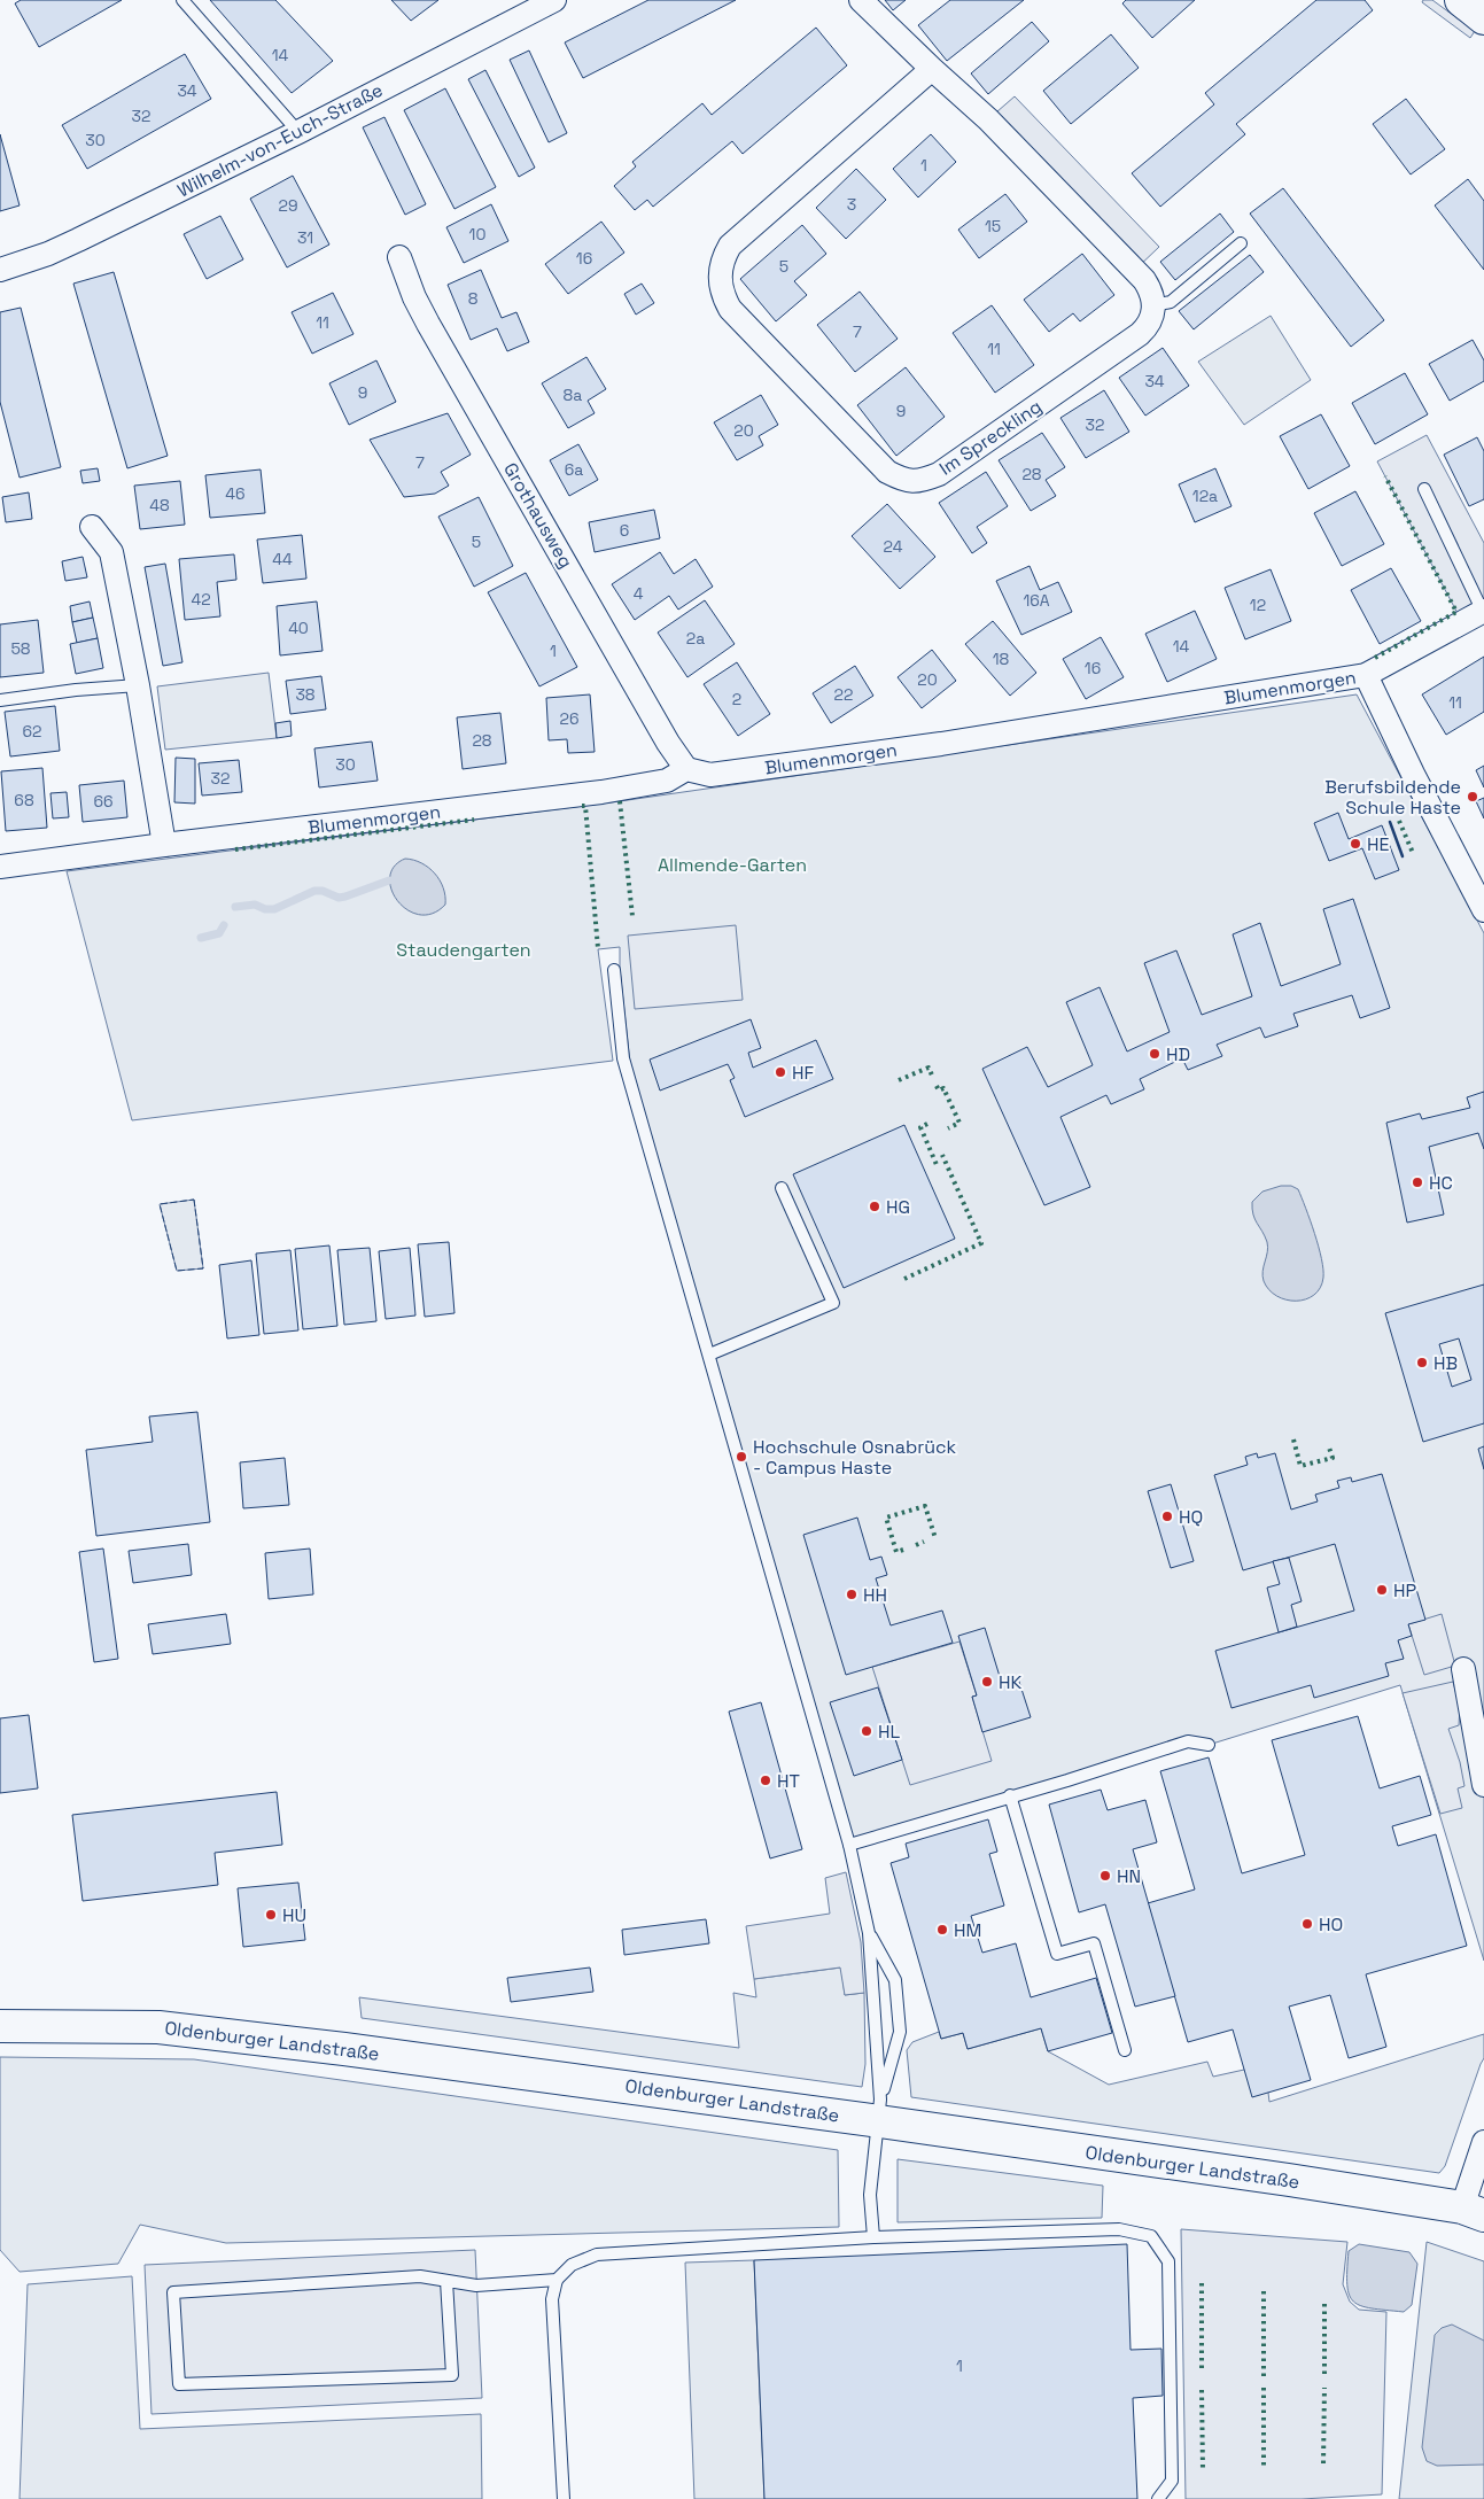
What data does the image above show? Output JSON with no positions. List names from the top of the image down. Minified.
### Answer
{"streets":{"street":["Wilhelm-von-Euch-Straße","Im Spreckling","Grothausweg","Blumenmorgen","Oldenburger Landstraße"]},"crossings":[["Grothausweg","Blumenmorgen"]],"parks":["Allmende-Garten","Staudengarten"],"places":["Berufsbildende Schule Haste","HE","HD","HF","HC","HG","HB","Hochschule Osnabrück - Campus Haste","HQ","HP","HH","HK","HL","HT","HN","HU","HO","HM"],"house_numbers":["14","34","32","30","1","3","29","15","10","31","16","5","8","11","7","11","34","9","8a","9","32","20","7","6a","28","46","12a","48","6","5","24","44","4","42","16A","12","40","2a","14","58","1","18","16","20","38","22","2","11","26","62","28","30","32","68","66","1"]}
